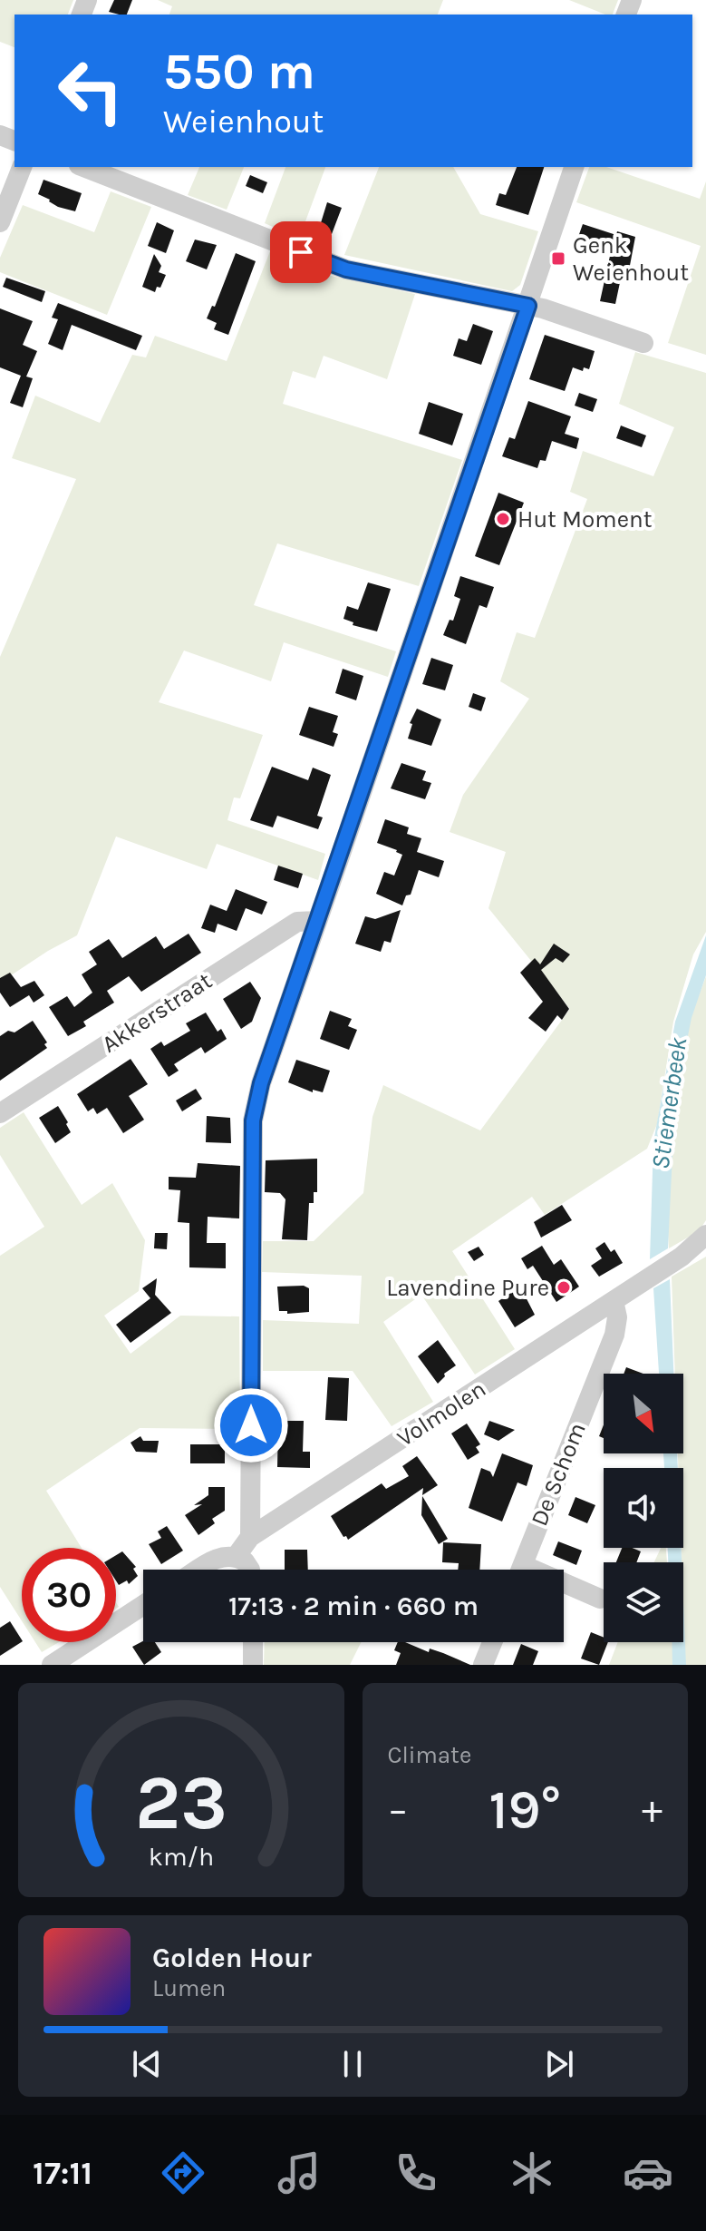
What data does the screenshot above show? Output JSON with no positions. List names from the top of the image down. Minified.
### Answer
{"streets":{"street":["Akkerstraat","Volmolen","De Schom"]},"crossings":[["Volmolen","De Schom"]],"water":["Stiemerbeek"],"places":{"transit":["Genk Weienhout"],"other":["Hut Moment","Lavendine Pure"]},"north":"bottom right","page":{"turn":["550 m","Weienhout"],"limit":"30","trip":"17:13 · 2 min · 660 m","tile":"Climate","heat":["−","19°","+"],"song":["Golden Hour","Lumen"],"tabs":"17:11","gauge":["23","km/h"]}}
